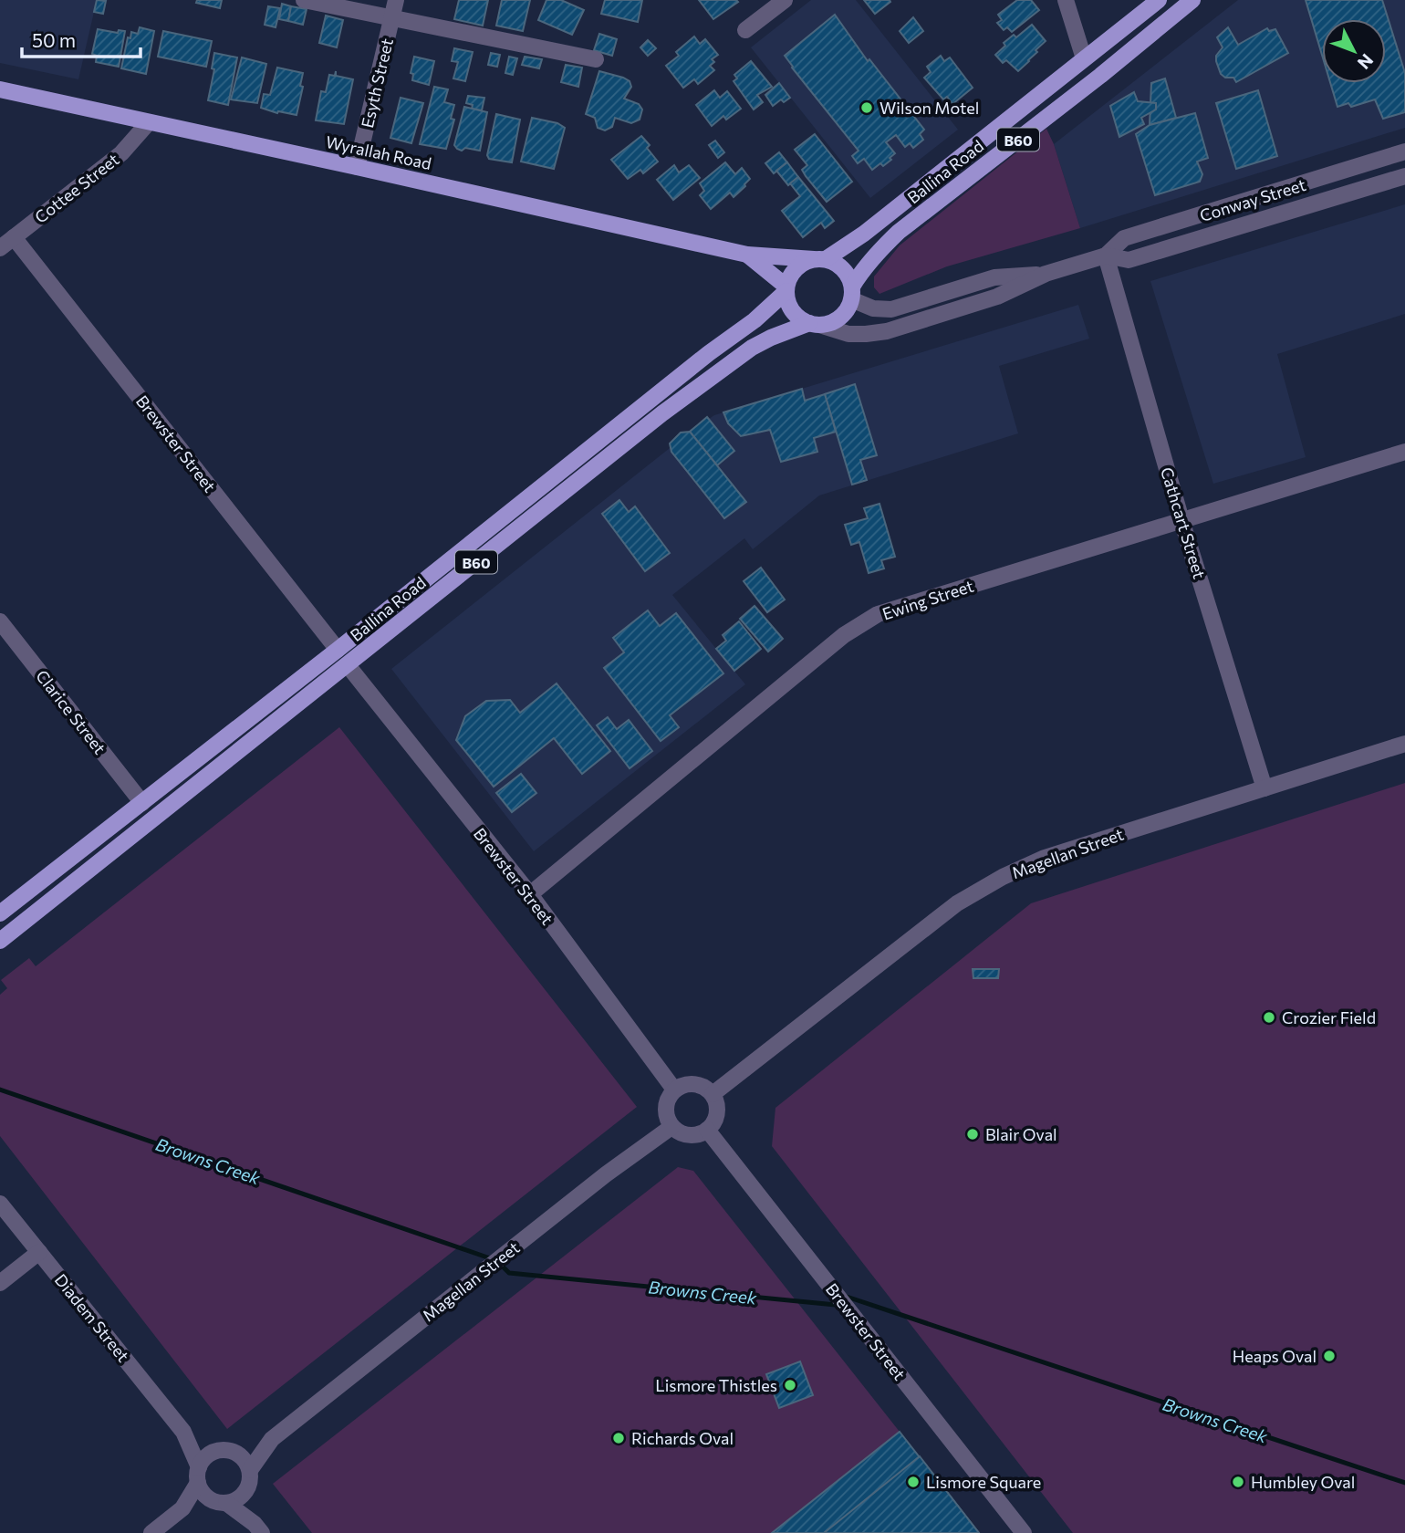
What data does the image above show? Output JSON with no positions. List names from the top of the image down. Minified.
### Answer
{"streets":{"main road":["B60","Wyrallah Road","Ballina Road"],"street":["Esyth Street","Cottee Street","Conway Street","Brewster Street","Cathcart Street","Ewing Street","Clarice Street","Magellan Street","Diadem Street"]},"crossings":[["Esyth Street","Wyrallah Road"],["B60","Wyrallah Road"],["B60","Ballina Road"],["B60","Conway Street"],["Wyrallah Road","Ballina Road"],["Wyrallah Road","Cottee Street"],["Wyrallah Road","Conway Street"],["Ballina Road","Conway Street"],["Ballina Road","Brewster Street"],["Ballina Road","Clarice Street"],["Cottee Street","Brewster Street"],["Conway Street","Cathcart Street"],["Brewster Street","Ewing Street"],["Brewster Street","Magellan Street"],["Cathcart Street","Ewing Street"],["Cathcart Street","Magellan Street"],["Magellan Street","Diadem Street"]],"water":["Browns Creek"],"places":["Wilson Motel","Crozier Field","Blair Oval","Heaps Oval","Lismore Thistles","Richards Oval","Lismore Square","Humbley Oval"],"scale_bar":"50 m","north":"bottom right"}
